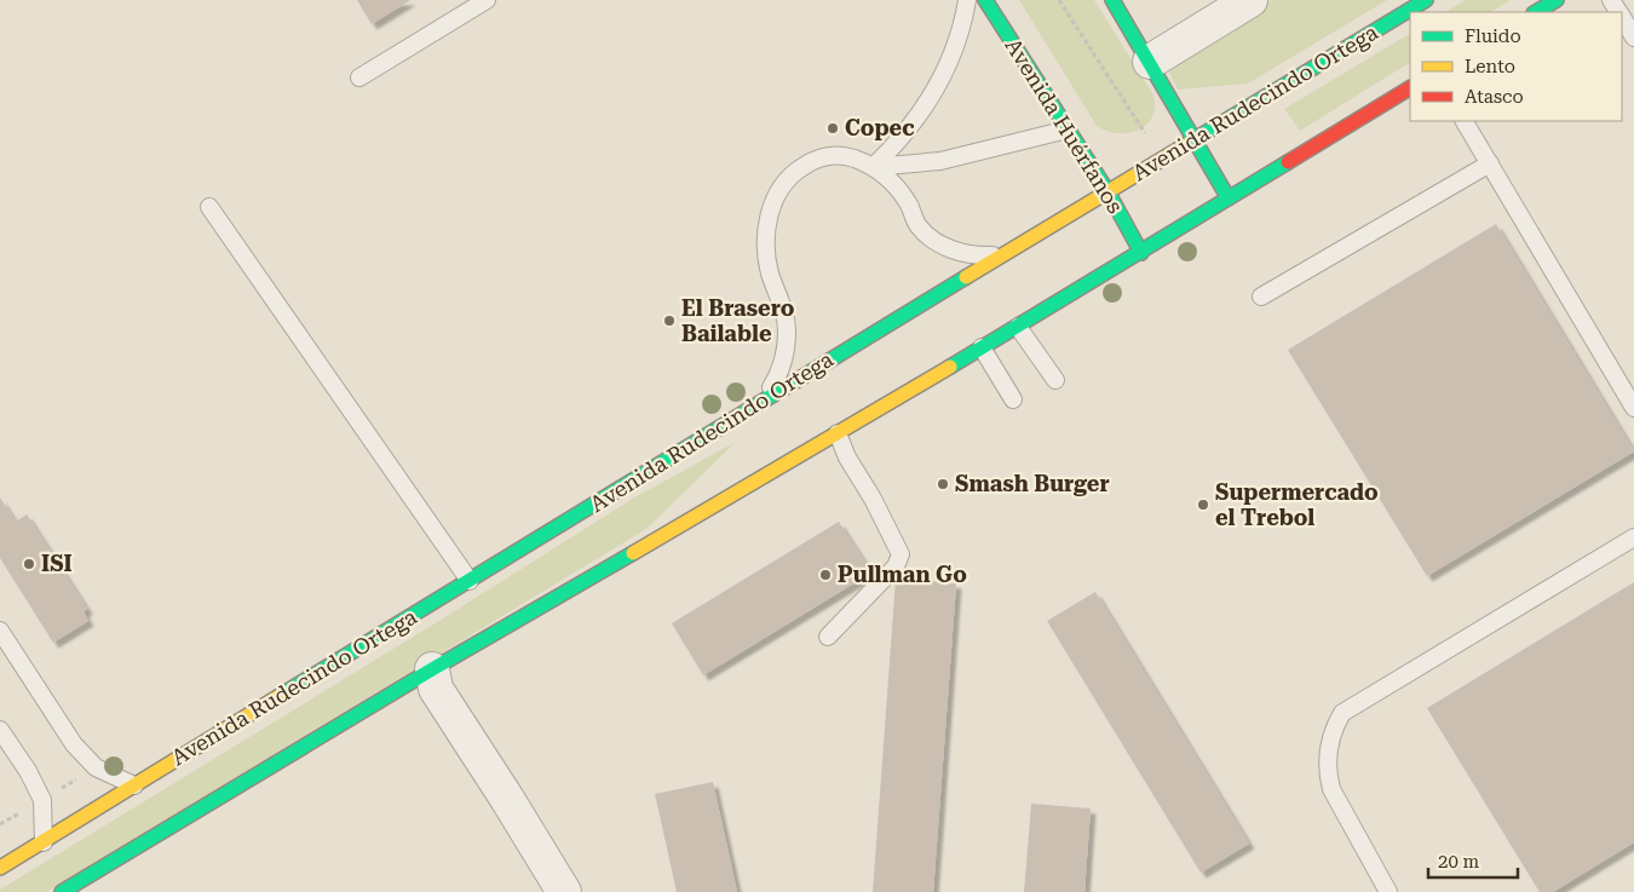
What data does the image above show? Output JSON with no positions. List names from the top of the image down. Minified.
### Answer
{"streets":{"main road":["Avenida Rudecindo Ortega","Avenida Huérfanos"]},"crossings":[["Avenida Rudecindo Ortega","Avenida Huérfanos"]],"places":["Copec","El Brasero Bailable","Smash Burger","Supermercado el Trebol","ISI","Pullman Go"],"legend":["Fluido","Lento","Atasco"],"scale_bar":"20 m"}
